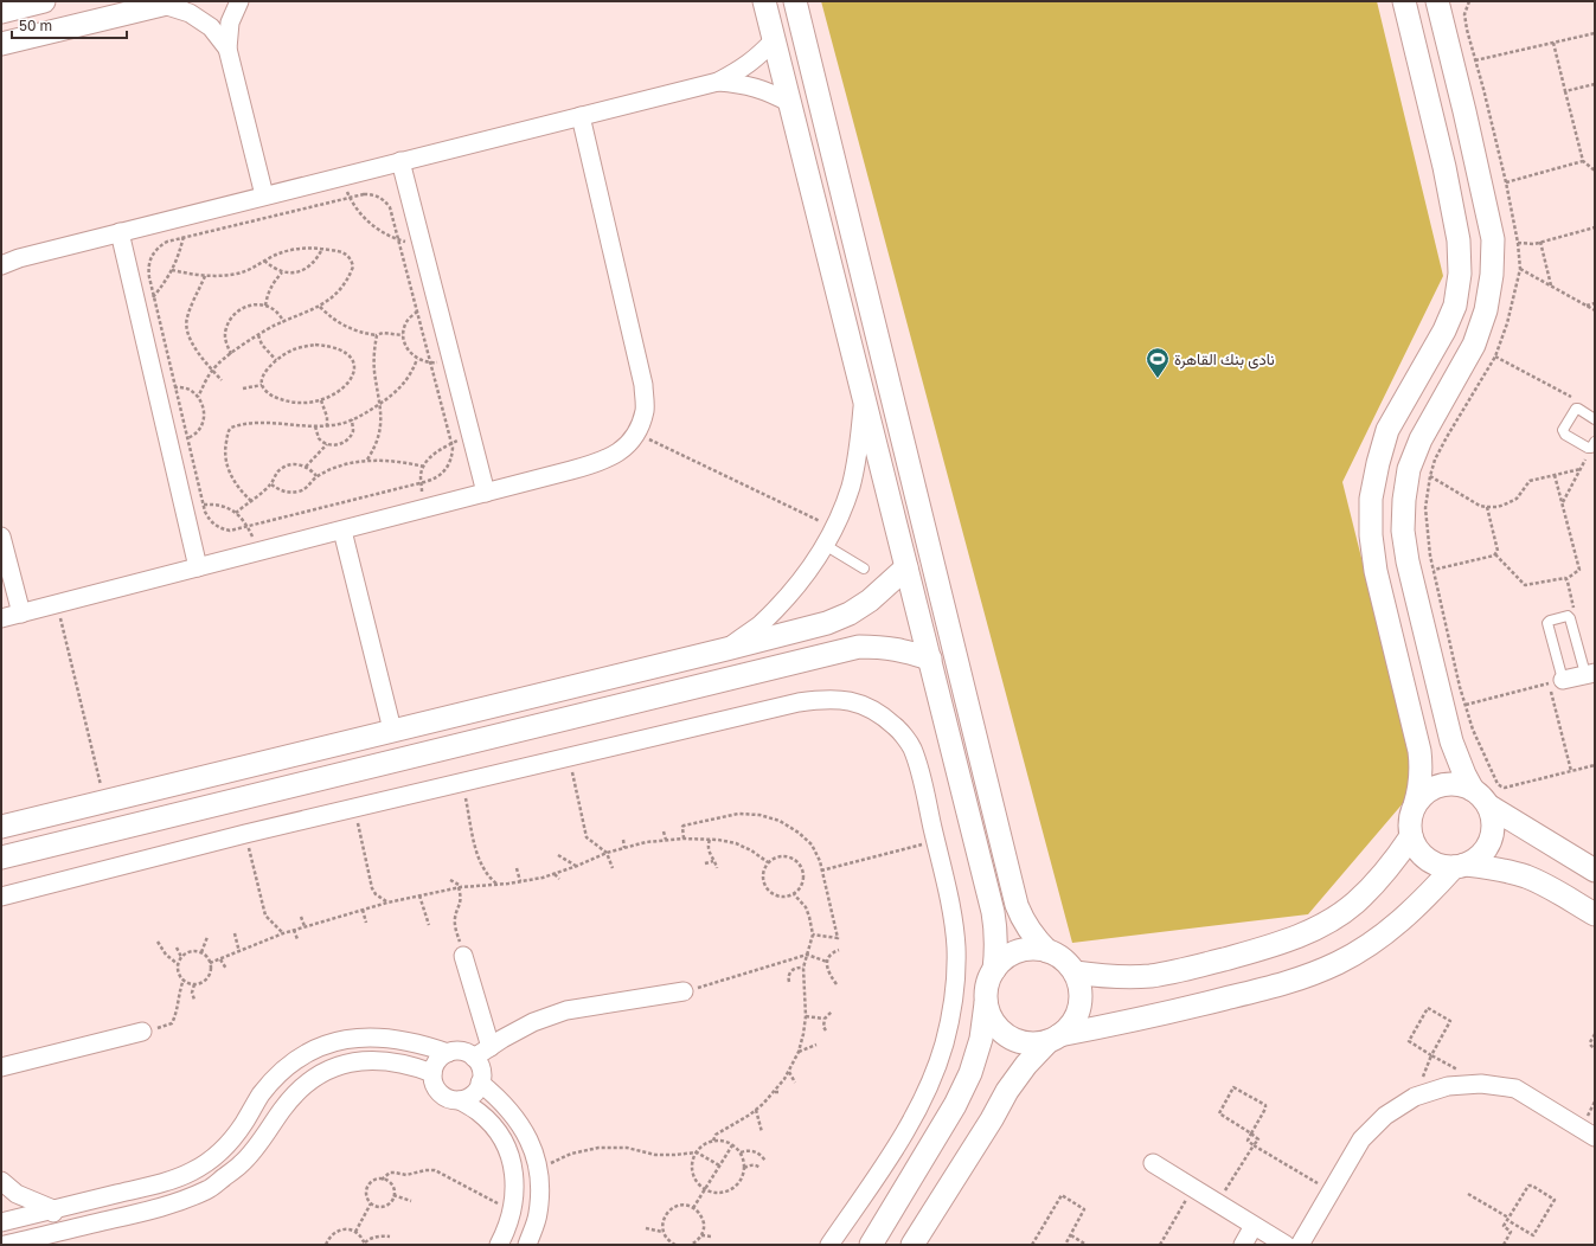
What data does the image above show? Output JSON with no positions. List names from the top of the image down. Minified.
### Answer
{"places":{"sports":["نادى بنك القاهرة"]},"scale_bar":"50 m"}
